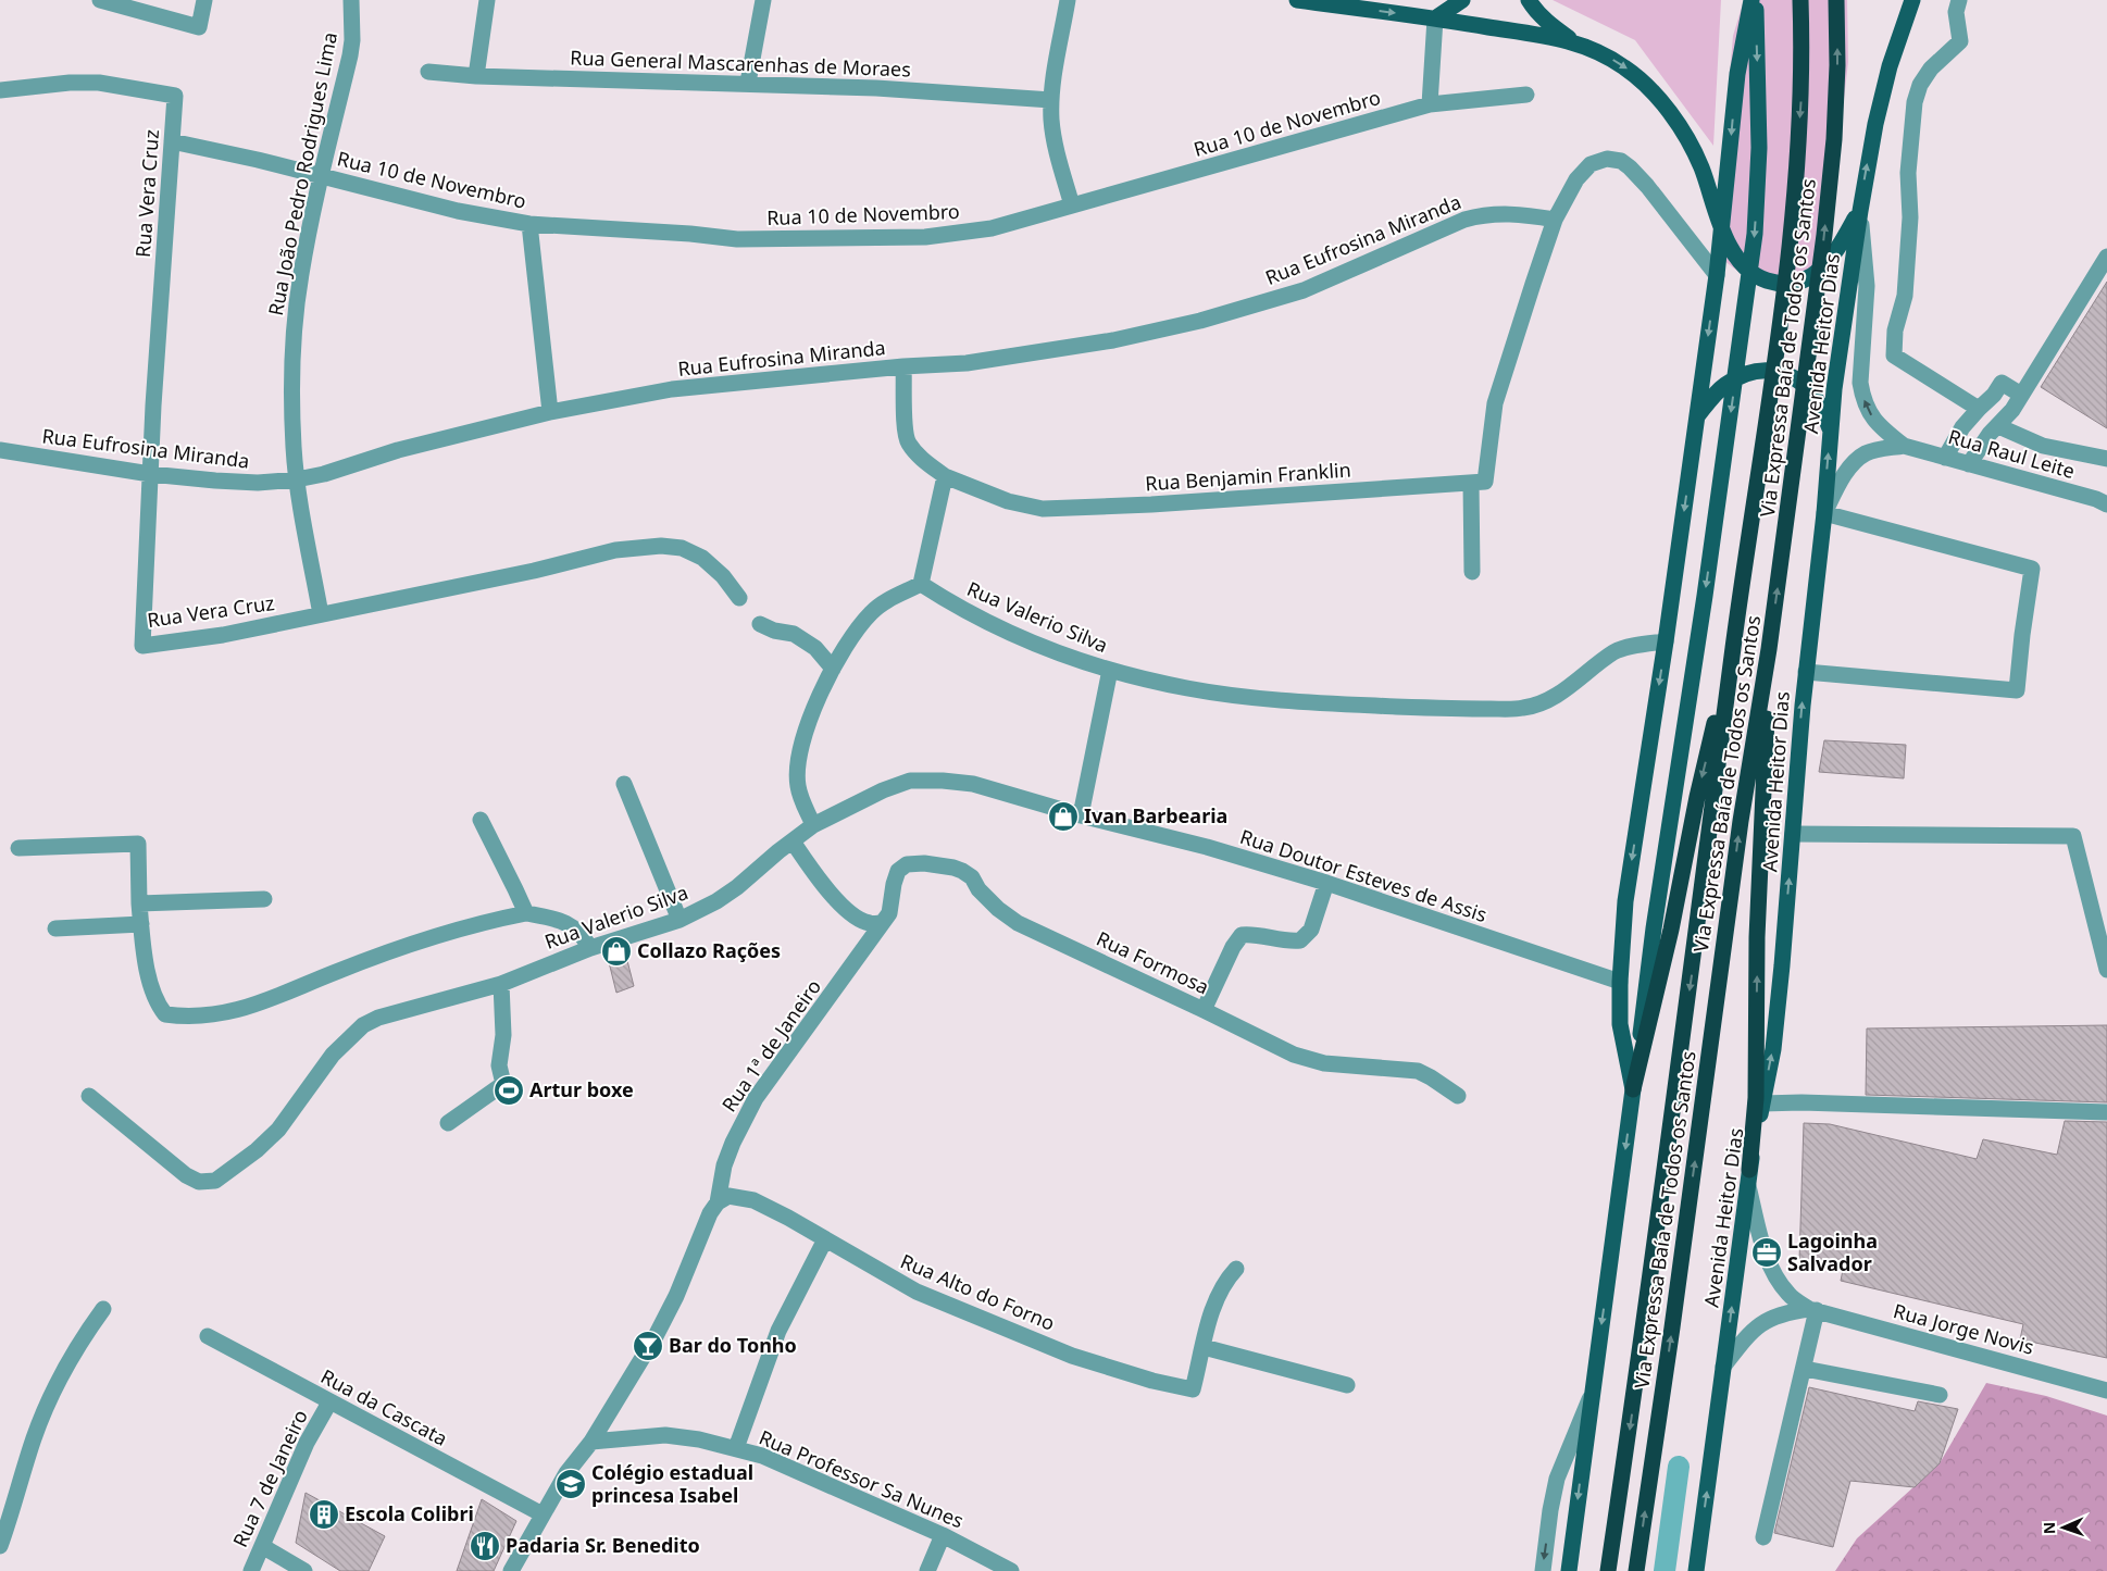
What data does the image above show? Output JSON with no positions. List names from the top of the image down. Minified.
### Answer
{"streets":{"highway":["Via Expressa Baía de Todos os Santos"],"main road":["Avenida Heitor Dias"],"street":["Rua General Mascarenhas de Moraes","Rua 10 de Novembro","Rua João Pedro Rodrigues Lima","Rua Vera Cruz","Rua Eufrosina Miranda","Rua Raul Leite","Rua Benjamin Franklin","Rua Valerio Silva","Rua Doutor Esteves de Assis","Rua Formosa","Rua 1ª de Janeiro","Rua Alto do Forno","Rua Jorge Novis","Rua da Cascata","Rua 7 de Janeiro","Rua Professor Sa Nunes"]},"crossings":[["Rua 10 de Novembro","Rua João Pedro Rodrigues Lima"],["Rua 10 de Novembro","Rua Vera Cruz"],["Rua João Pedro Rodrigues Lima","Rua Vera Cruz"],["Rua João Pedro Rodrigues Lima","Rua Eufrosina Miranda"],["Rua Vera Cruz","Rua Eufrosina Miranda"],["Rua Eufrosina Miranda","Rua Benjamin Franklin"],["Avenida Heitor Dias","Rua Raul Leite"],["Avenida Heitor Dias","Rua Jorge Novis"],["Rua Valerio Silva","Rua Doutor Esteves de Assis"],["Rua Formosa","Rua 1ª de Janeiro"],["Rua 1ª de Janeiro","Rua Alto do Forno"],["Rua 1ª de Janeiro","Rua da Cascata"],["Rua 1ª de Janeiro","Rua Professor Sa Nunes"],["Rua da Cascata","Rua 7 de Janeiro"]],"one_way":["Rua Raul Leite"],"places":{"shop":["Ivan Barbearia","Collazo Rações"],"sports":["Artur boxe"],"office":["Lagoinha Salvador"],"bar":["Bar do Tonho"],"school or university":["Colégio estadual princesa Isabel"],"building":["Escola Colibri"],"restaurant":["Padaria Sr. Benedito"]},"north":"left"}
